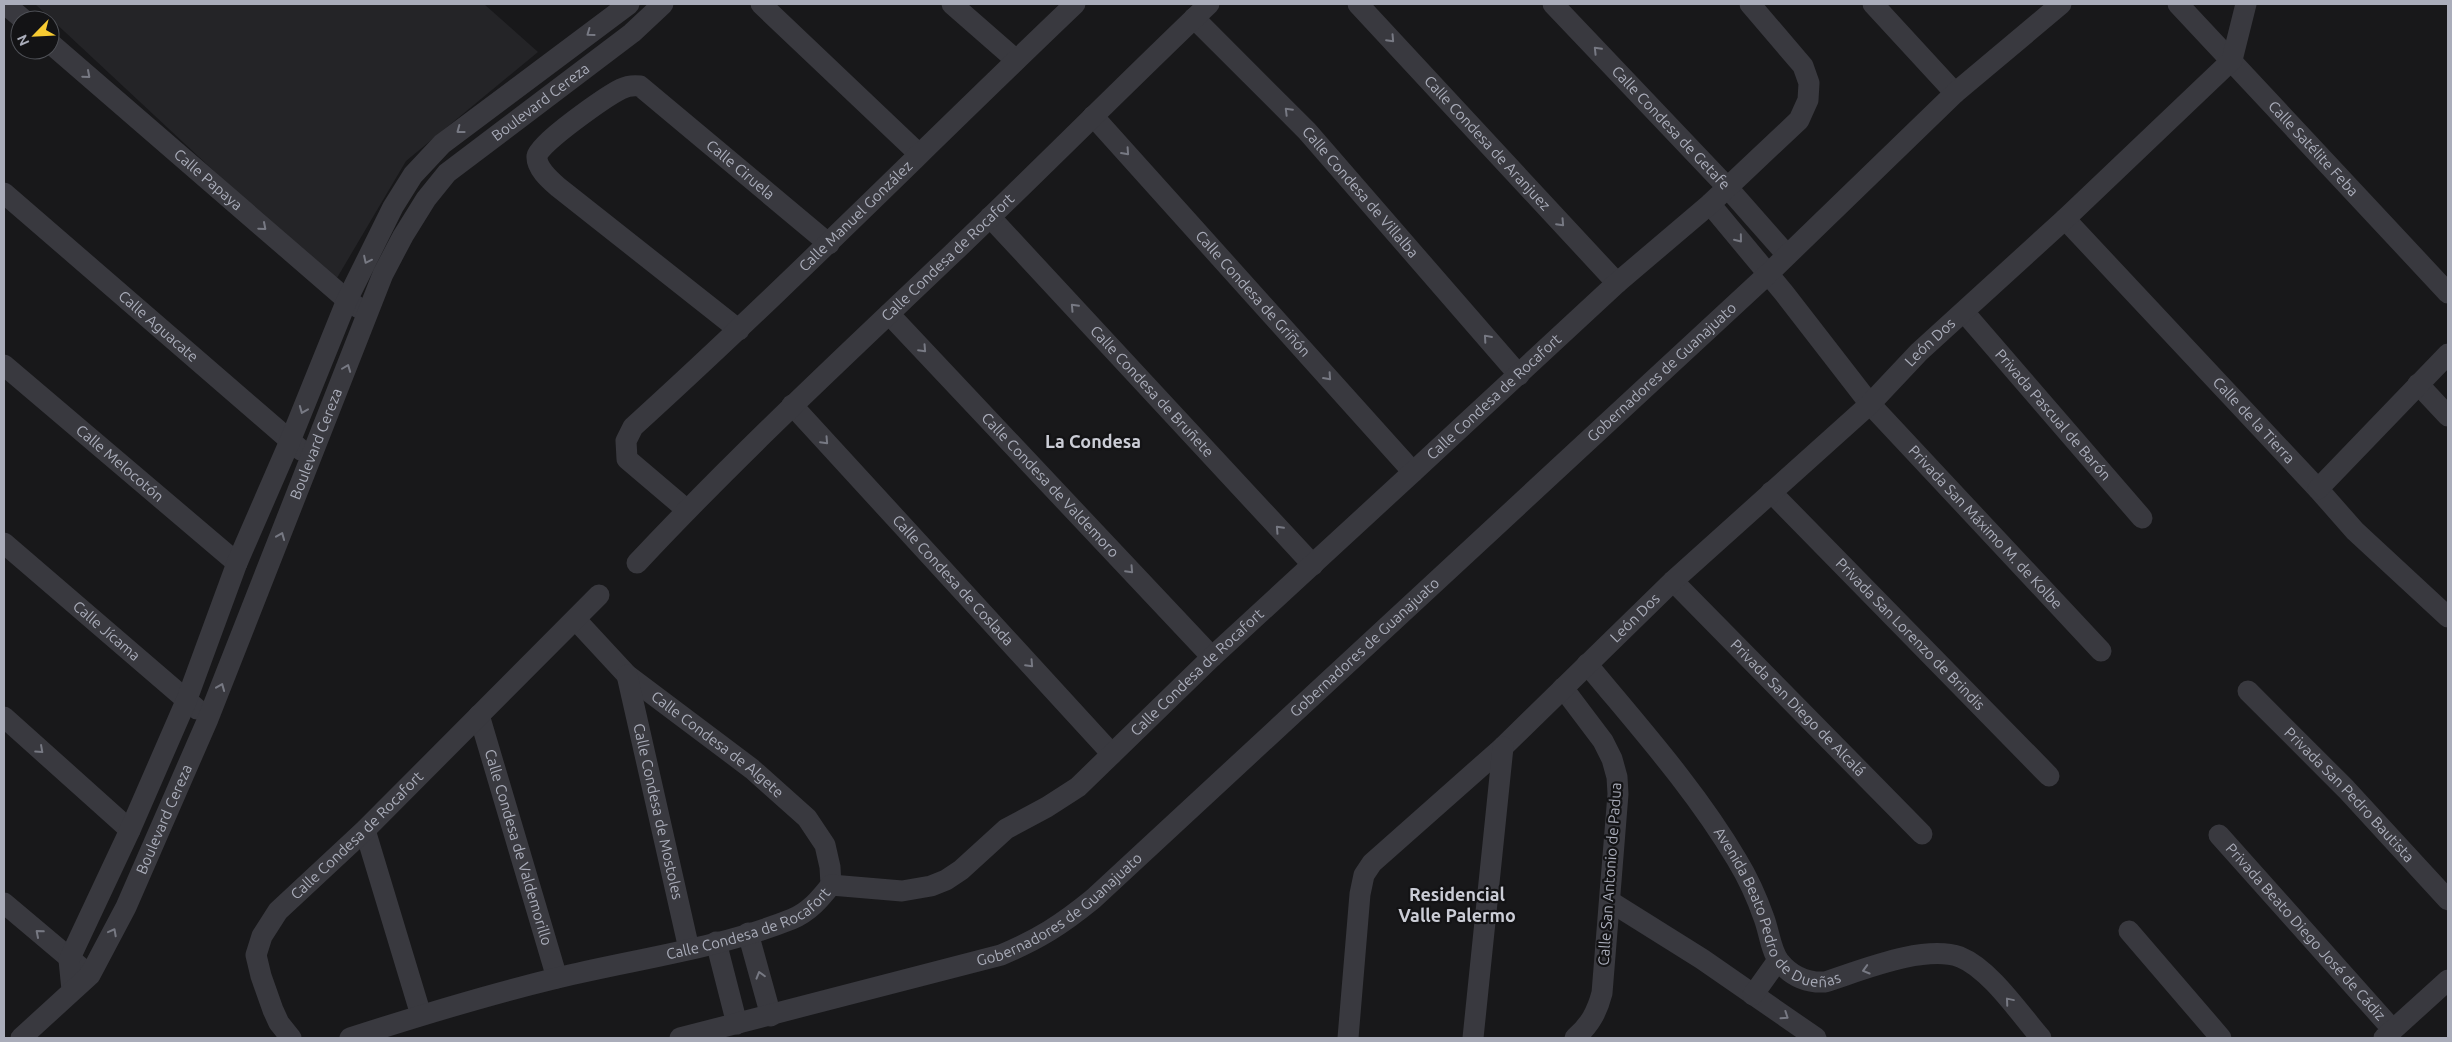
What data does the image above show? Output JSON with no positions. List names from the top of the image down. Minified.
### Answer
{"streets":{"street":["Boulevard Cereza","Calle Condesa de Getafe","Calle Condesa de Aranjuez","Calle Satélite Feba","Calle Ciruela","Calle Papaya","Calle Condesa de Villalba","Calle Manuel González","Calle Condesa de Rocafort","Calle Condesa de Griñón","Calle Aguacate","León Dos","Gobernadores de Guanajuato","Calle Condesa de Bruñete","Privada Pascual de Barón","Calle de la Tierra","Calle Melocotón","Calle Condesa de Valdemoro","Privada San Máximo M. de Kolbe","Calle Condesa de Coslada","Calle Jícama","Privada San Lorenzo de Brindis","Privada San Diego de Alcalá","Calle Condesa de Algete","Privada San Pedro Bautista","Calle Condesa de Mostoles","Calle Condesa de Valdemorillo","Calle San Antonio de Padua","Avenida Beato Pedro de Dueñas","Privada Beato Diego José de Cádiz"]},"crossings":[["Boulevard Cereza","Calle Papaya"],["Boulevard Cereza","Calle Aguacate"],["Boulevard Cereza","Calle Melocotón"],["Boulevard Cereza","Calle Jícama"],["Calle Condesa de Getafe","Calle Condesa de Rocafort"],["Calle Condesa de Getafe","León Dos"],["Calle Condesa de Getafe","Gobernadores de Guanajuato"],["Calle Condesa de Getafe","Privada San Máximo M. de Kolbe"],["Calle Condesa de Aranjuez","Calle Condesa de Rocafort"],["Calle Satélite Feba","León Dos"],["Calle Ciruela","Calle Manuel González"],["Calle Condesa de Villalba","Calle Condesa de Rocafort"],["Calle Manuel González","Calle Condesa de Rocafort"],["Calle Condesa de Rocafort","Calle Condesa de Griñón"],["Calle Condesa de Rocafort","Calle Condesa de Bruñete"],["Calle Condesa de Rocafort","Calle Condesa de Valdemoro"],["Calle Condesa de Rocafort","Calle Condesa de Coslada"],["Calle Condesa de Rocafort","Calle Condesa de Algete"],["Calle Condesa de Rocafort","Calle Condesa de Mostoles"],["Calle Condesa de Rocafort","Calle Condesa de Valdemorillo"],["León Dos","Privada Pascual de Barón"],["León Dos","Calle de la Tierra"],["León Dos","Privada San Máximo M. de Kolbe"],["León Dos","Privada San Lorenzo de Brindis"],["León Dos","Privada San Diego de Alcalá"],["León Dos","Calle San Antonio de Padua"],["León Dos","Avenida Beato Pedro de Dueñas"],["Calle Condesa de Algete","Calle Condesa de Mostoles"]],"one_way":["Calle Condesa de Aranjuez","Calle Papaya","Calle Condesa de Villalba","Calle Condesa de Griñón","Calle Condesa de Bruñete","Calle Condesa de Valdemoro","Calle Condesa de Coslada","Avenida Beato Pedro de Dueñas"],"districts":["La Condesa","Residencial Valle Palermo"],"north":"bottom left"}
